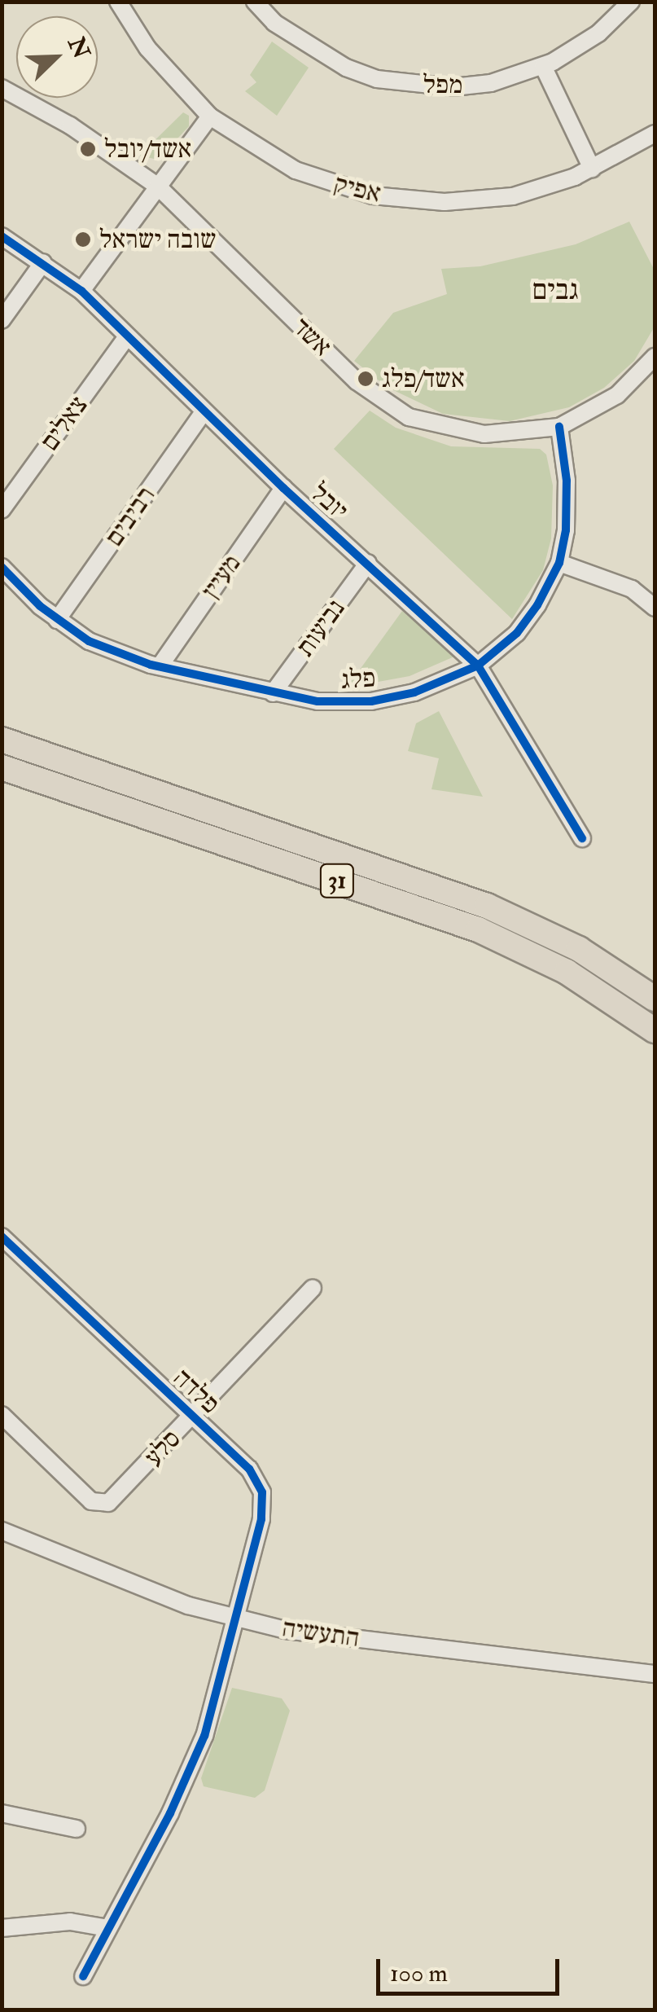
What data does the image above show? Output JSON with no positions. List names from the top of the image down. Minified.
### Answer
{"streets":{"highway":["31"],"street":["מפל","אפיק","אשד","צאלים","יובל","רביבים","מעיין","נביעות","פלג","פלדה","סלע","התעשיה"]},"crossings":[["אשד","פלג"],["צאלים","יובל"],["יובל","רביבים"],["יובל","מעיין"],["יובל","נביעות"],["יובל","פלג"],["רביבים","פלג"],["מעיין","פלג"],["נביעות","פלג"],["פלדה","סלע"],["פלדה","התעשיה"]],"districts":["גבים"],"places":["אשד/יובל","שובה ישראל","אשד/פלג"],"scale_bar":"100 m","north":"top right"}
